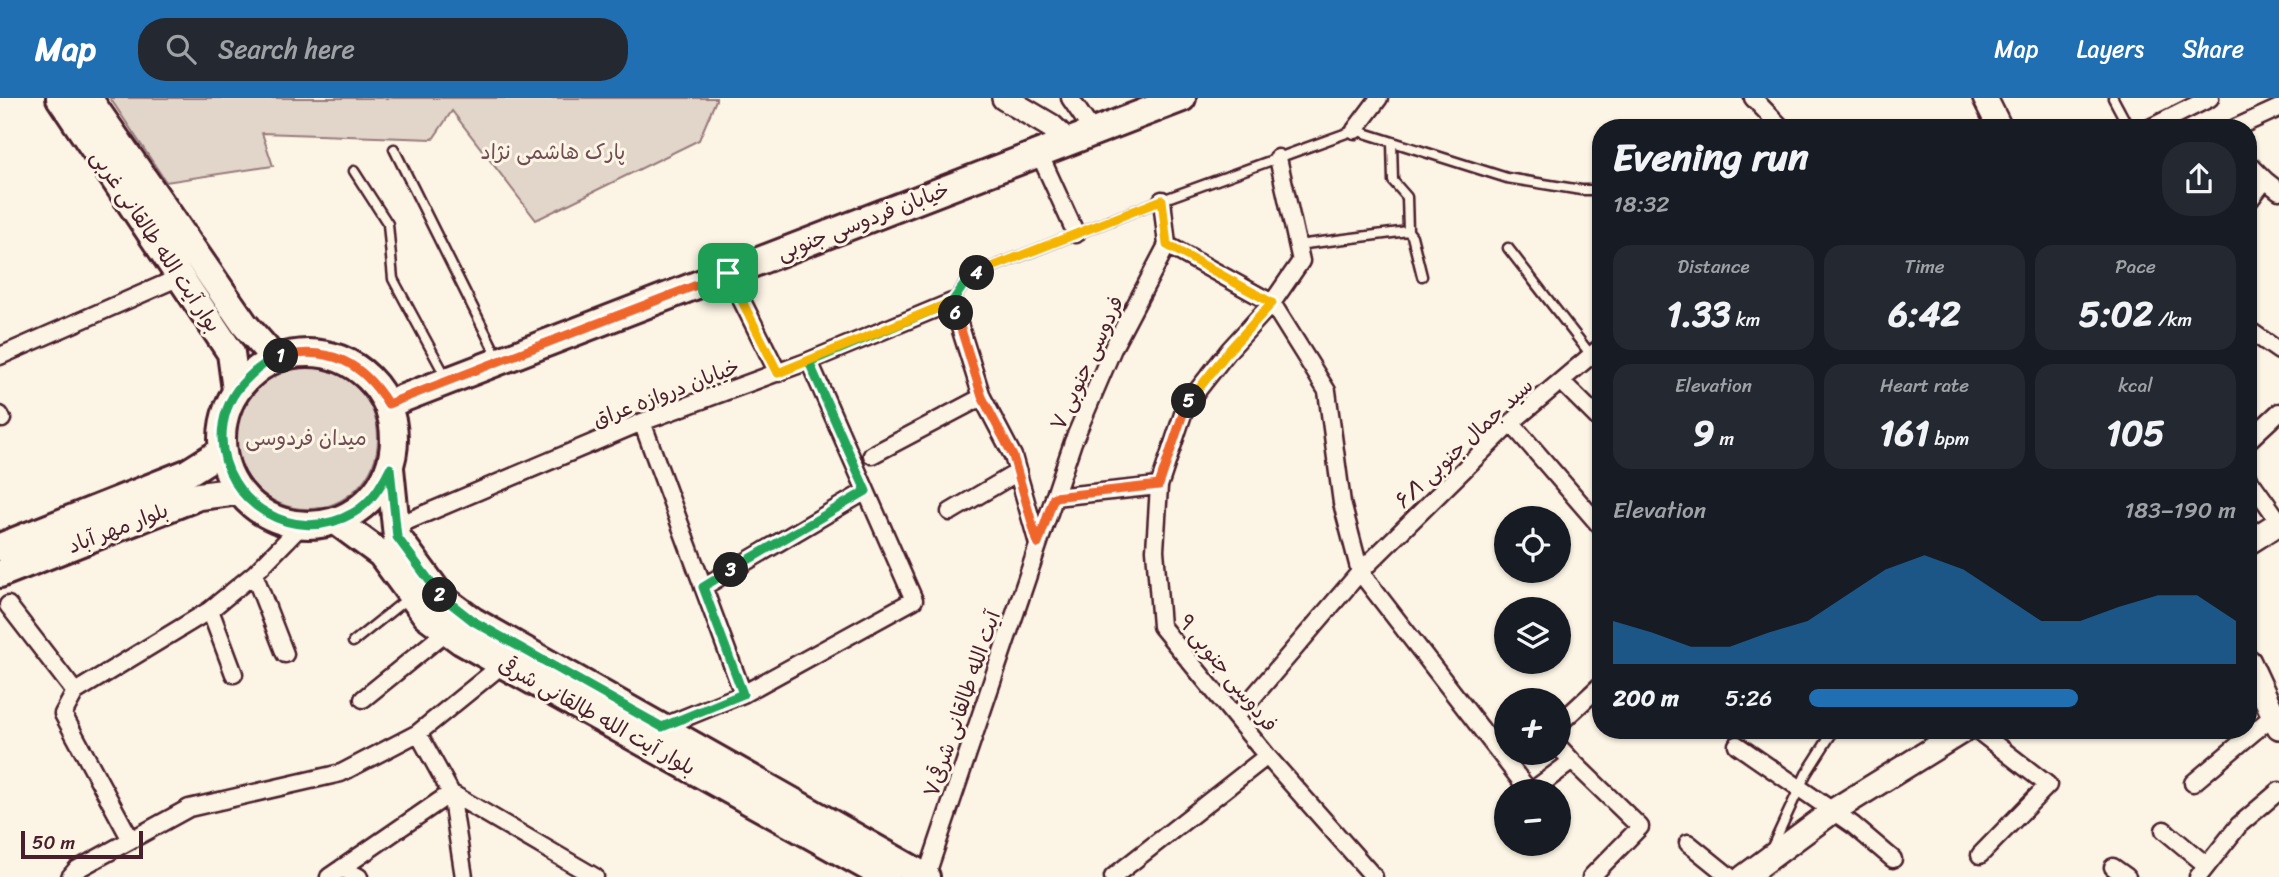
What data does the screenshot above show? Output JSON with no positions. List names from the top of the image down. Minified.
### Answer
{"streets":{"main road":["خیابان فردوسی جنوبی","بوار آیت الله طالقانی غربی","بلوار مهر آباد","بلوار آیت الله طالقانی شرقی"],"street":["فردوسی جنوبی ۷","خیابان دروازه عراق","سید جمال جنوبی ۶/۱","فردوسی جنوبی ۹","آیت الله طالقانی شرقی۷"]},"crossings":[["خیابان فردوسی جنوبی","بوار آیت الله طالقانی غربی"],["خیابان فردوسی جنوبی","بلوار مهر آباد"],["خیابان فردوسی جنوبی","بلوار آیت الله طالقانی شرقی"],["بوار آیت الله طالقانی غربی","بلوار مهر آباد"],["بوار آیت الله طالقانی غربی","بلوار آیت الله طالقانی شرقی"],["فردوسی جنوبی ۷","آیت الله طالقانی شرقی۷"],["خیابان دروازه عراق","بلوار آیت الله طالقانی شرقی"],["سید جمال جنوبی ۶/۱","فردوسی جنوبی ۹"],["بلوار مهر آباد","بلوار آیت الله طالقانی شرقی"],["آیت الله طالقانی شرقی۷","بلوار آیت الله طالقانی شرقی"]],"parks":["پارک هاشمی نژاد","میدان فردوسی"],"scale_bar":"50 m","page":{"header":"Map","search":"Search here","nav":["Map","Layers","Share"],"heading":["Evening run","18:32"],"stats":[["Distance","1.33 km"],["Time","6:42"],["Pace","5:02 /km"],["Elevation","9 m"],["Heart rate","161 bpm"],["kcal","105"]],"pins":["4","6","1","5","3","2"],"chart":["Elevation","183–190 m"],"map_buttons":["+","−"],"list":[{"name":"200 m","note":"5:26"}],"scale":"50 m"}}
